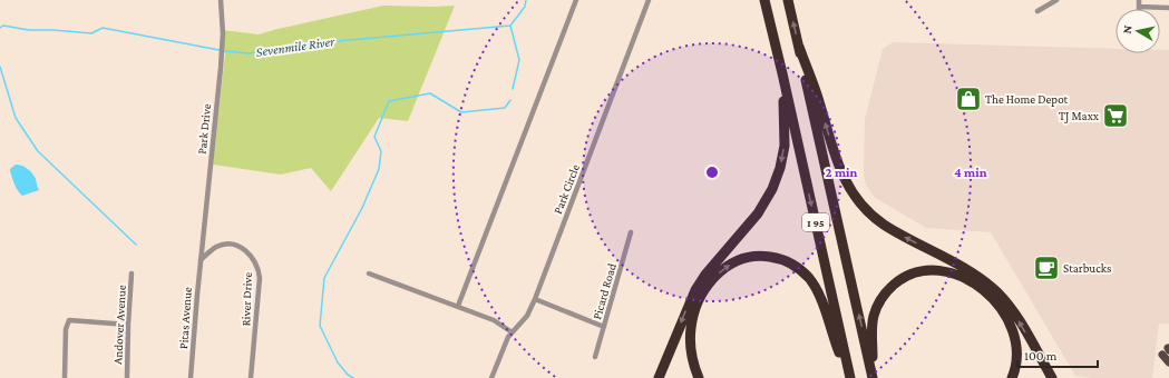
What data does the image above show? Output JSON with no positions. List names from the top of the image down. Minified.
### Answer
{"streets":{"highway":["I 95"],"street":["Park Drive","Park Circle","Picard Road","River Drive","Pitas Avenue","Andover Avenue"]},"crossings":[["Park Drive","River Drive"],["Park Drive","Pitas Avenue"],["River Drive","Pitas Avenue"]],"water":["Sevenmile River"],"places":{"shop":["The Home Depot"],"supermarket":["TJ Maxx"],"cafe":["Starbucks"]},"scale_bar":"100 m","north":"left","rings":["2 min","4 min"]}
